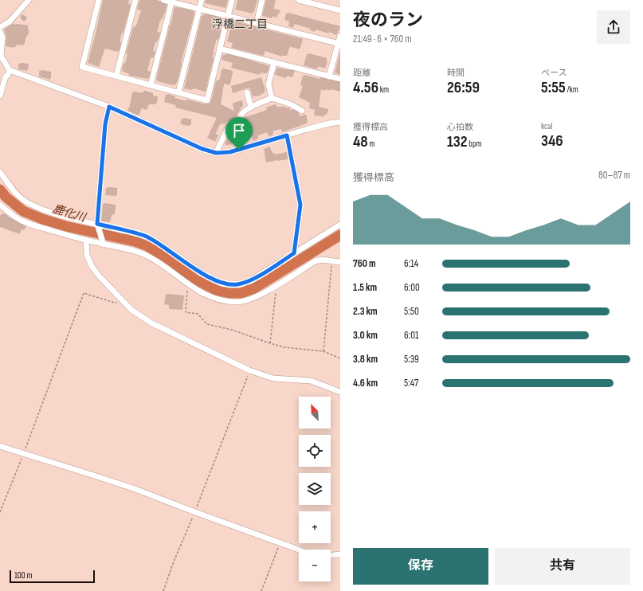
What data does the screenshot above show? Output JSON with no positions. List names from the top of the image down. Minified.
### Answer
{"districts":["浮橋二丁目"],"water":["鹿化川"],"scale_bar":"100 m","north":"top left","page":{"heading":["夜のラン","21:49 · 6 × 760 m"],"stats":[["距離","4.56 km"],["時間","26:59"],["ペース","5:55 /km"],["獲得標高","48 m"],["心拍数","132 bpm"],["kcal","346"]],"chart":["獲得標高","80–87 m"],"list":[{"name":"760 m","note":"6:14"},{"name":"1.5 km","note":"6:00"},{"name":"2.3 km","note":"5:50"},{"name":"3.0 km","note":"6:01"},{"name":"3.8 km","note":"5:39"},{"name":"4.6 km","note":"5:47"}],"map_buttons":["+","−"],"buttons":["保存","共有"],"scale":"100 m"}}
